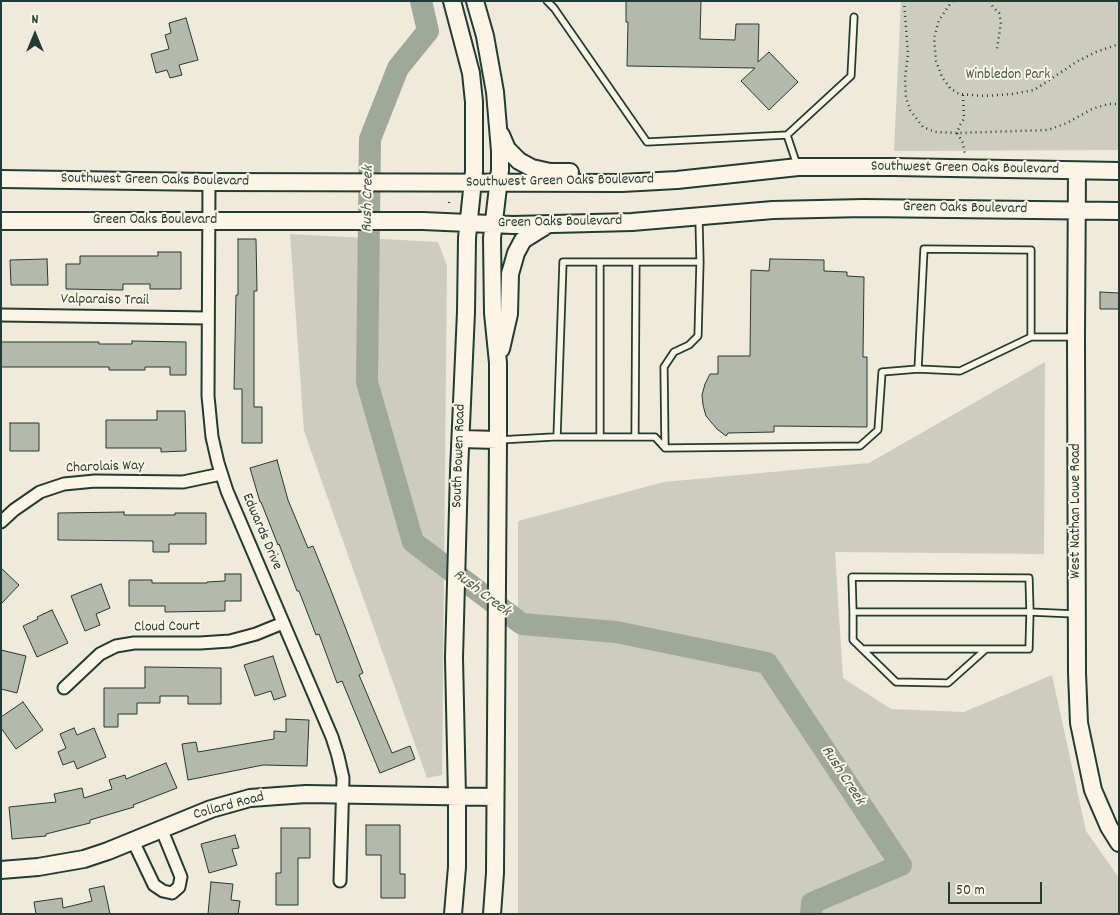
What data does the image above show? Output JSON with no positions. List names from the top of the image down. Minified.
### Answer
{"streets":{"main road":["Southwest Green Oaks Boulevard","Green Oaks Boulevard","South Bowen Road","West Nathan Lowe Road","Collard Road"],"street":["Valparaiso Trail","Charolais Way","Edwards Drive","Cloud Court"]},"crossings":[["Southwest Green Oaks Boulevard","South Bowen Road"],["Southwest Green Oaks Boulevard","West Nathan Lowe Road"],["Southwest Green Oaks Boulevard","Edwards Drive"],["Green Oaks Boulevard","South Bowen Road"],["Green Oaks Boulevard","West Nathan Lowe Road"],["Green Oaks Boulevard","Edwards Drive"],["Valparaiso Trail","Edwards Drive"],["South Bowen Road","Collard Road"],["Charolais Way","Edwards Drive"],["Edwards Drive","Cloud Court"],["Edwards Drive","Collard Road"]],"water":["Rush Creek"],"parks":["Winbledon Park"],"scale_bar":"50 m","north":"top"}
